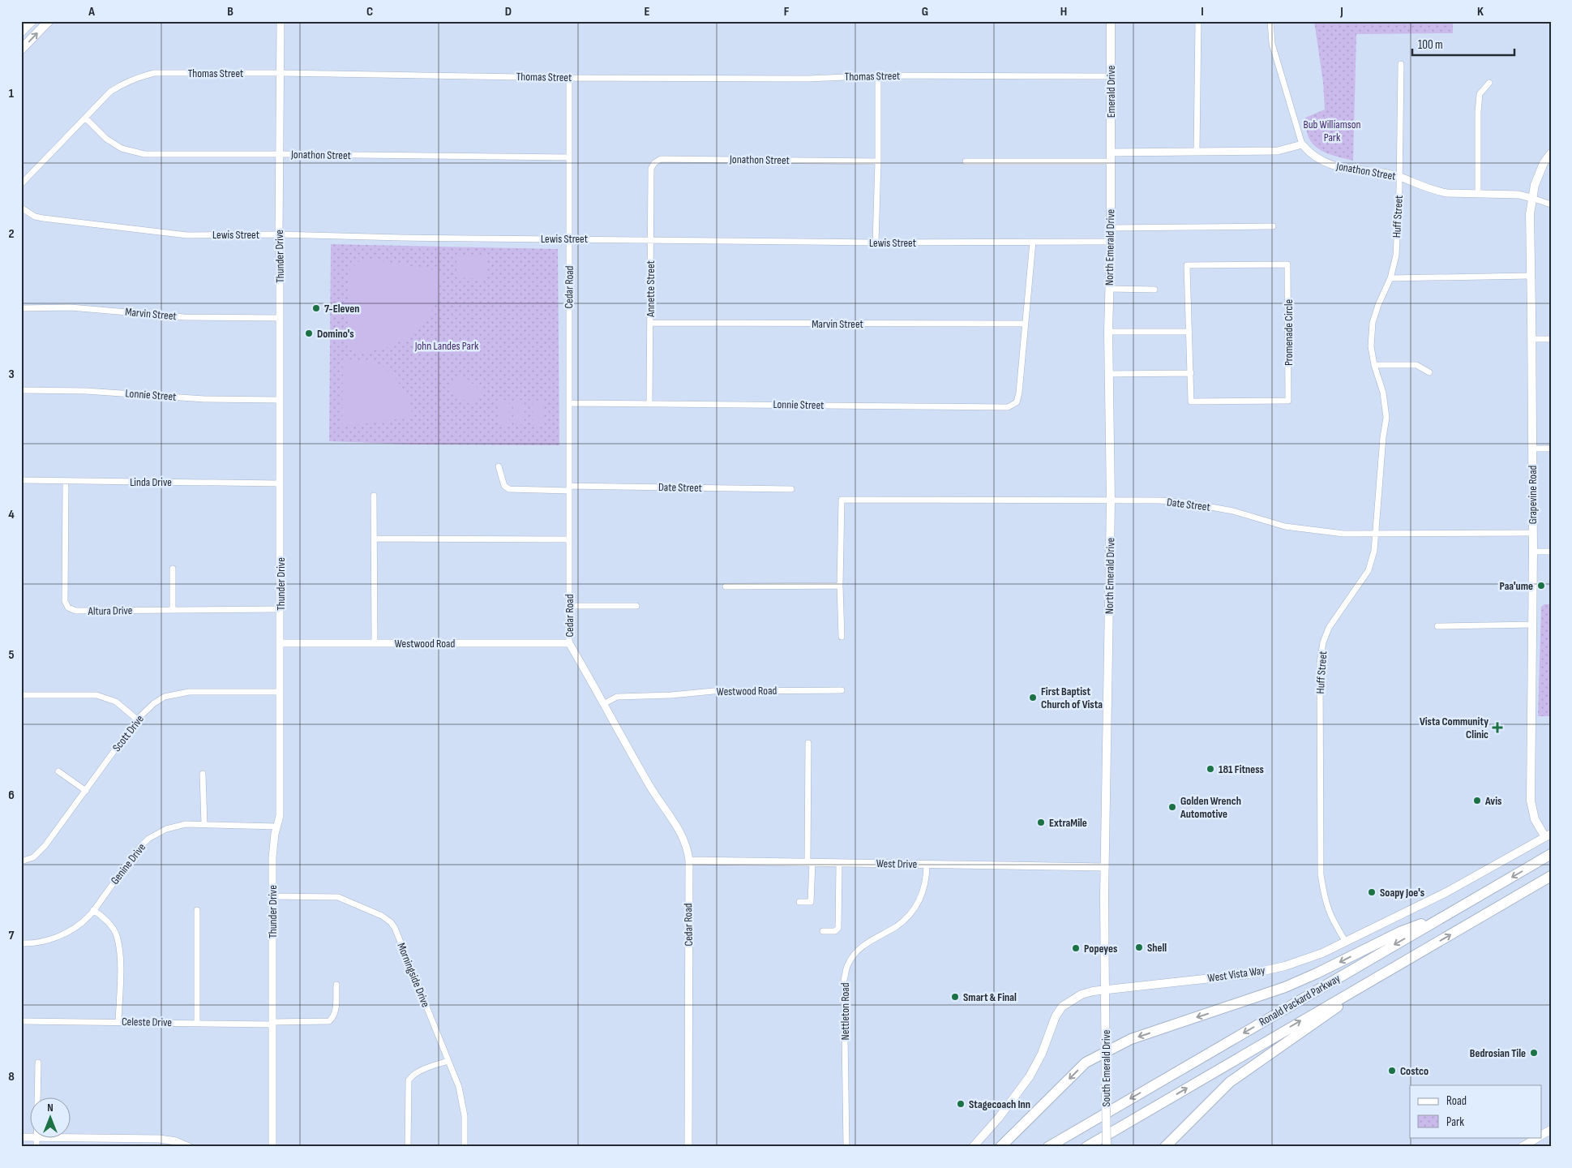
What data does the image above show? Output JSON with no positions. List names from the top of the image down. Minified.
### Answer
{"streets":{"highway":["Ronald Packard Parkway"],"main road":["Emerald Drive","North Emerald Drive","Grapevine Road","West Vista Way","South Emerald Drive"],"street":["Thomas Street","Jonathon Street","Huff Street","Lewis Street","Thunder Drive","Cedar Road","Annette Street","Marvin Street","Promenade Circle","Lonnie Street","Linda Drive","Date Street","Altura Drive","Westwood Road","Scott Drive","Genine Drive","West Drive","Morningside Drive","Nettleton Road","Celeste Drive"]},"crossings":[["Thomas Street","Emerald Drive"],["Thomas Street","Jonathon Street"],["Thomas Street","Thunder Drive"],["Thomas Street","Cedar Road"],["Emerald Drive","North Emerald Drive"],["Jonathon Street","Huff Street"],["Jonathon Street","Thunder Drive"],["Jonathon Street","Cedar Road"],["Jonathon Street","Annette Street"],["Jonathon Street","Grapevine Road"],["Huff Street","Date Street"],["Huff Street","West Vista Way"],["Lewis Street","North Emerald Drive"],["Lewis Street","Thunder Drive"],["Lewis Street","Cedar Road"],["Lewis Street","Annette Street"],["North Emerald Drive","Date Street"],["North Emerald Drive","West Drive"],["North Emerald Drive","West Vista Way"],["North Emerald Drive","South Emerald Drive"],["Thunder Drive","Marvin Street"],["Thunder Drive","Lonnie Street"],["Thunder Drive","Linda Drive"],["Thunder Drive","Altura Drive"],["Thunder Drive","Westwood Road"],["Thunder Drive","Scott Drive"],["Thunder Drive","Genine Drive"],["Thunder Drive","Morningside Drive"],["Thunder Drive","Celeste Drive"],["Cedar Road","Lonnie Street"],["Cedar Road","Date Street"],["Cedar Road","Westwood Road"],["Cedar Road","West Drive"],["Annette Street","Marvin Street"],["Annette Street","Lonnie Street"],["Marvin Street","Lonnie Street"],["Linda Drive","Altura Drive"],["Date Street","Grapevine Road"],["Grapevine Road","West Vista Way"],["West Drive","Nettleton Road"],["West Vista Way","South Emerald Drive"]],"parks":["Bub Williamson Park","John Landes Park"],"places":{"other":["7-Eleven","Domino's","Paa'ume","First Baptist Church of Vista","181 Fitness","Avis","Golden Wrench Automotive","ExtraMile","Soapy Joe's","Shell","Popeyes","Smart & Final","Bedrosian Tile","Costco","Stagecoach Inn"],"health":["Vista Community Clinic"]},"legend":["Road","Park"],"scale_bar":"100 m","north":"top","grid":{"columns":["A","B","C","D","E","F","G","H","I","J","K"],"rows":["1","2","3","4","5","6","7","8"]}}
